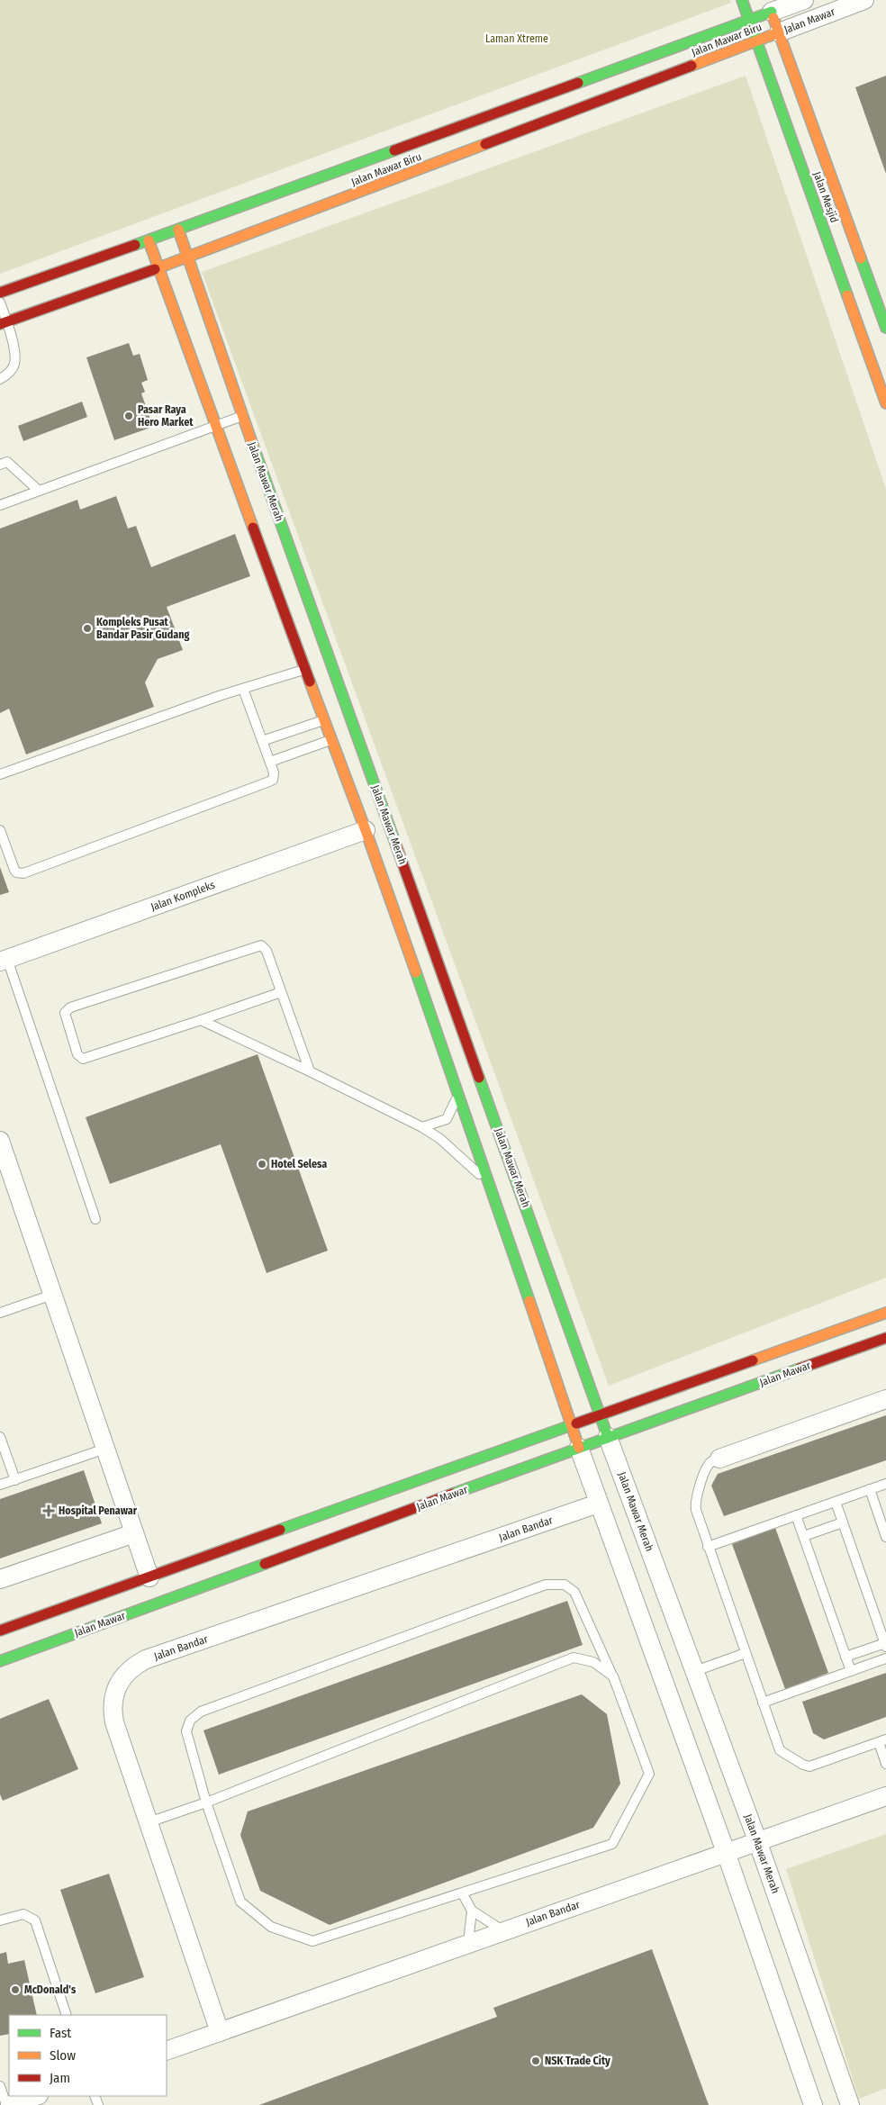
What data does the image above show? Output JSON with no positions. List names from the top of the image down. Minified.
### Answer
{"streets":{"street":["Jalan Mawar","Jalan Mawar Biru","Jalan Mesjid","Jalan Mawar Merah","Jalan Kompleks","Jalan Bandar"]},"crossings":[["Jalan Mawar","Jalan Mawar Biru"],["Jalan Mawar","Jalan Mesjid"],["Jalan Mawar","Jalan Mawar Merah"],["Jalan Mawar Biru","Jalan Mesjid"],["Jalan Mawar Biru","Jalan Mawar Merah"],["Jalan Mawar Merah","Jalan Kompleks"],["Jalan Mawar Merah","Jalan Bandar"]],"parks":["Laman Xtreme"],"places":{"other":["Pasar Raya Hero Market","Kompleks Pusat Bandar Pasir Gudang","Hotel Selesa","McDonald's","NSK Trade City"],"health":["Hospital Penawar"]},"legend":["Fast","Slow","Jam"]}
